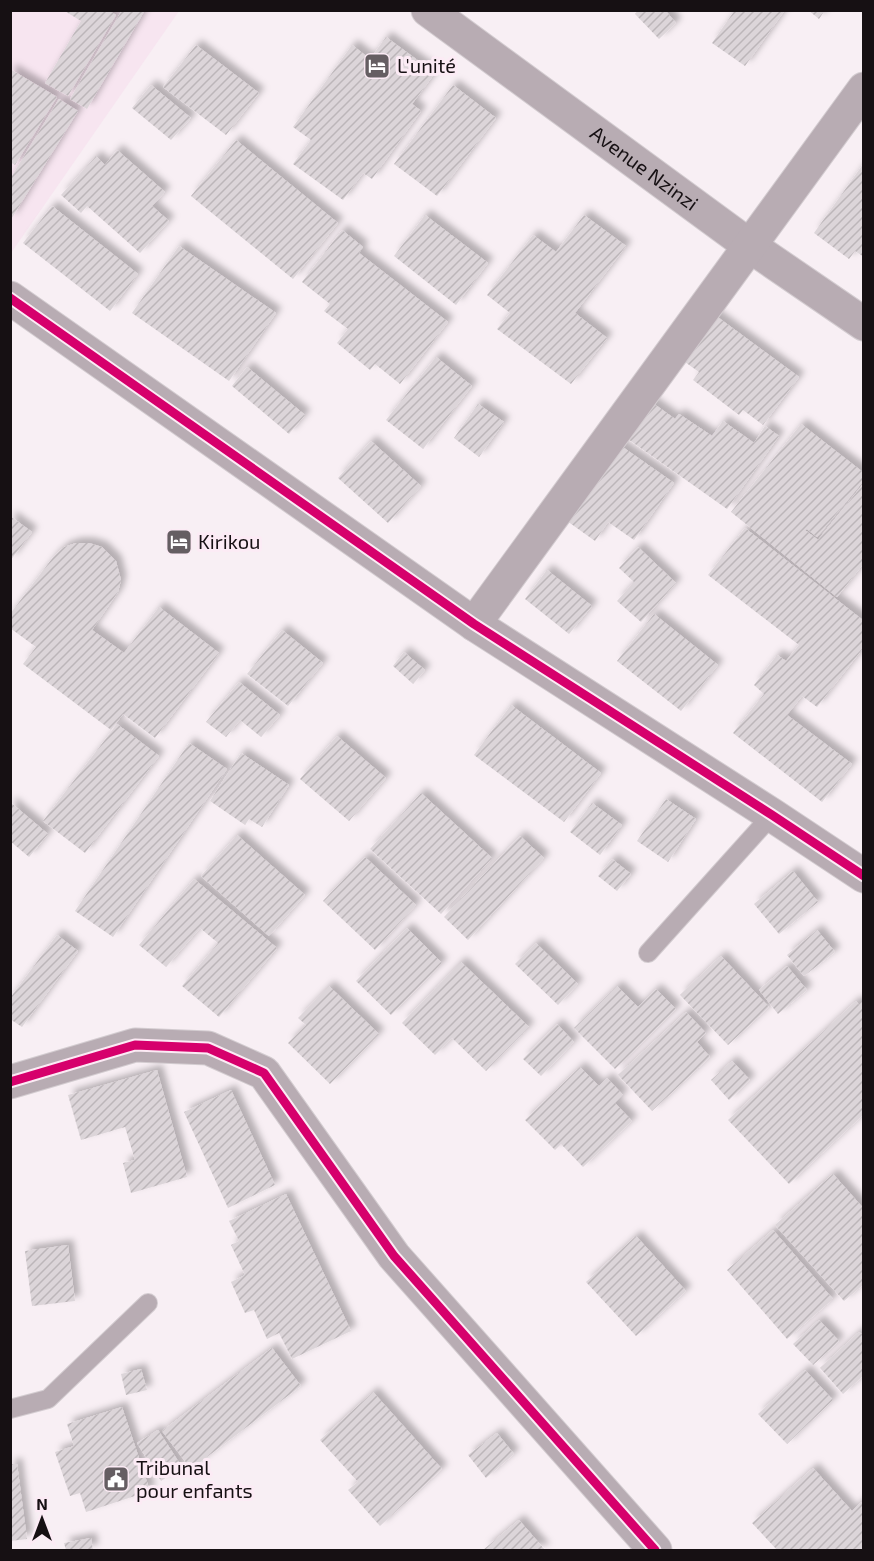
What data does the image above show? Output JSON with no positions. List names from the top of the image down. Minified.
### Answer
{"streets":{"street":["Avenue Nzinzi"]},"places":{"hotel":["L'unité","Kirikou"],"public building":["Tribunal pour enfants"]},"north":"top"}
